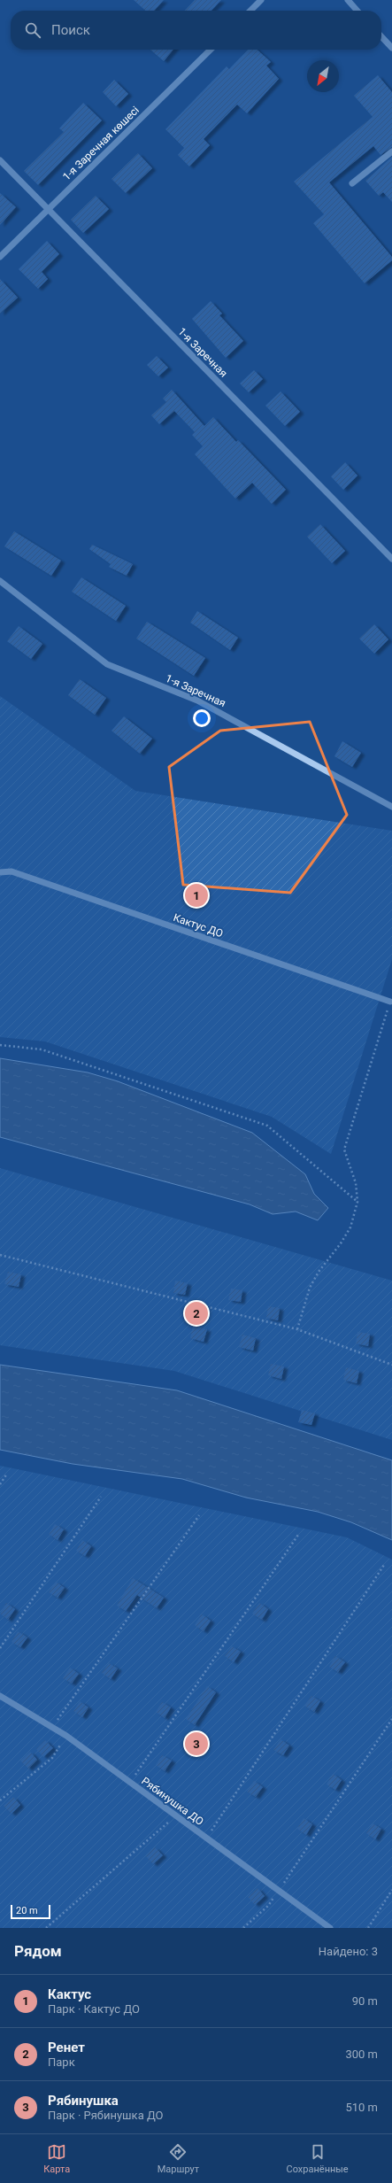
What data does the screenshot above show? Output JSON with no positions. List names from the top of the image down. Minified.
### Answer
{"streets":{"street":["1-я Заречная көшесі","1-я Заречная","Кактус ДО","Рябинушка ДО"]},"crossings":[["1-я Заречная көшесі","1-я Заречная"]],"scale_bar":"20 m","north":"bottom left","page":{"search":"Поиск","pins":["1","2","3"],"scale":"20 m","heading":["Рядом","Найдено: 3"],"list":[{"mark":"1","name":"Кактус","note":"Парк · Кактус ДО","value":"90 m"},{"mark":"2","name":"Ренет","note":"Парк","value":"300 m"},{"mark":"3","name":"Рябинушка","note":"Парк · Рябинушка ДО","value":"510 m"}],"nav":["Карта","Маршрут","Сохранённые"]}}
